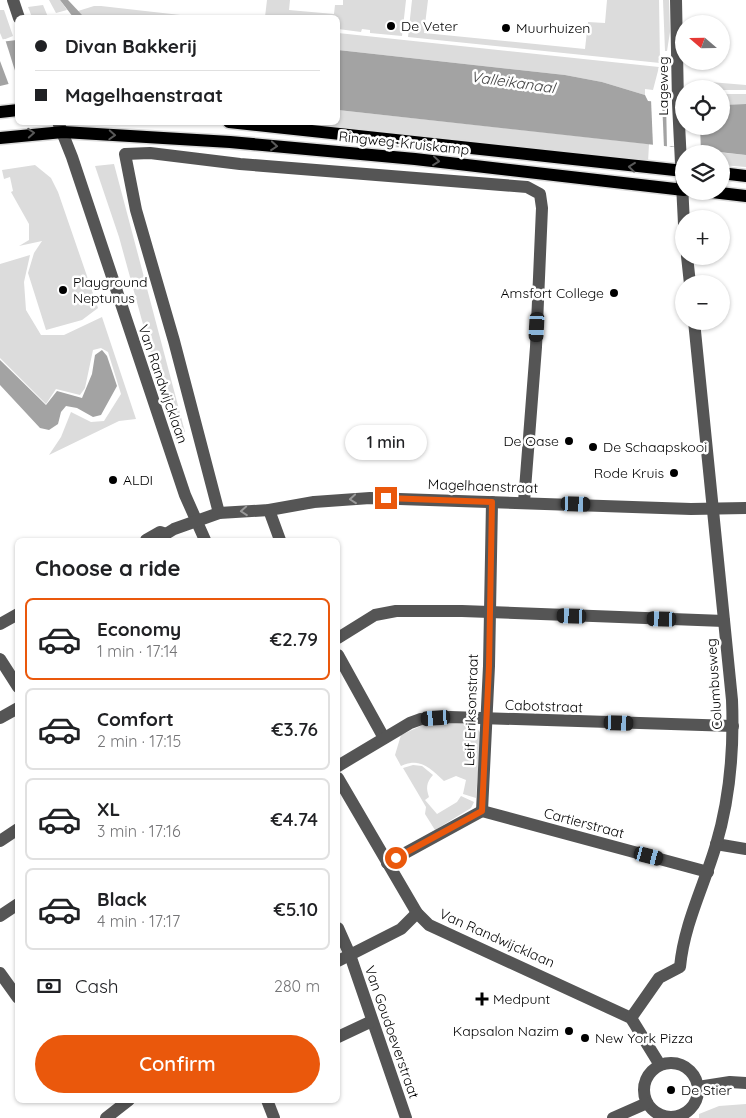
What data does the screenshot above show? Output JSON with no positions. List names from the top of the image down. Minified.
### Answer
{"streets":{"main road":["Ringweg-Kruiskamp"],"street":["Lageweg","Van Randwijcklaan","Magelhaenstraat","Columbusweg","Cabotstraat","Leif Eriksonstraat","Cartierstraat","Van Goudoeverstraat"]},"crossings":[["Ringweg-Kruiskamp","Van Randwijcklaan"],["Van Randwijcklaan","Magelhaenstraat"],["Van Randwijcklaan","Columbusweg"],["Magelhaenstraat","Columbusweg"],["Magelhaenstraat","Leif Eriksonstraat"],["Columbusweg","Cabotstraat"],["Columbusweg","Cartierstraat"],["Cabotstraat","Leif Eriksonstraat"],["Leif Eriksonstraat","Cartierstraat"]],"water":["Valleikanaal"],"places":{"other":["De Veter","Muurhuizen","Playground Neptunus","Amsfort College","De Oase","De Schaapskooi","Rode Kruis","ALDI","Kapsalon Nazim","New York Pizza","De Stier"],"health":["Medpunt"]},"north":"left","page":{"map_buttons":["+","−"],"banner":["Divan Bakkerij","Magelhaenstraat"],"bubble":"1 min","heading":"Choose a ride","list":[{"name":"Economy","note":"1 min · 17:14","value":"€2.79"},{"name":"Comfort","note":"2 min · 17:15","value":"€3.76"},{"name":"XL","note":"3 min · 17:16","value":"€4.74"},{"name":"Black","note":"4 min · 17:17","value":"€5.10"}],"pay":["Cash","280 m"],"buttons":"Confirm"}}
